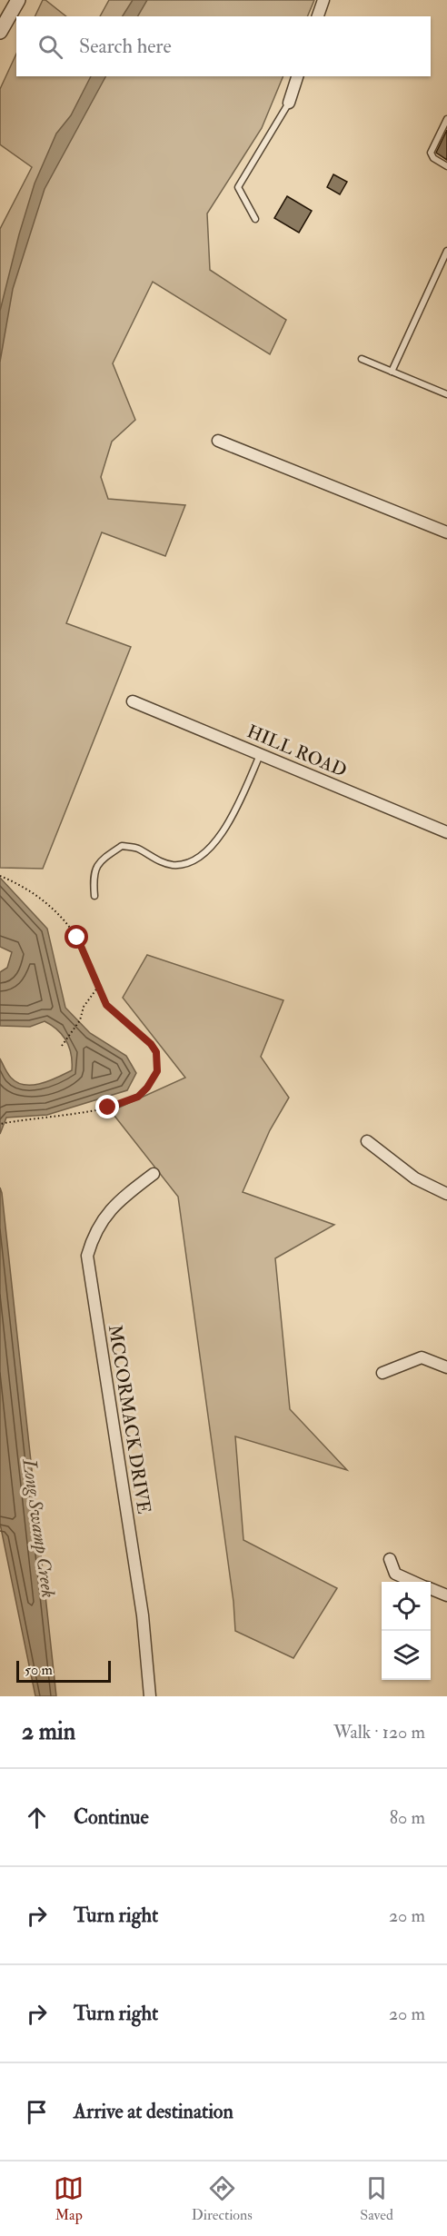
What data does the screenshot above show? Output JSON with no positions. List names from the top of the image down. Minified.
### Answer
{"streets":{"street":["HILL ROAD","MCCORMACK DRIVE"]},"water":["Long Swamp Creek"],"scale_bar":"50 m","page":{"search":"Search here","scale":"50 m","heading":["2 min","Walk · 120 m"],"list":[["Continue","80 m"],["Turn right","20 m"],["Turn right","20 m"],"Arrive at destination"],"nav":["Map","Directions","Saved"]}}
